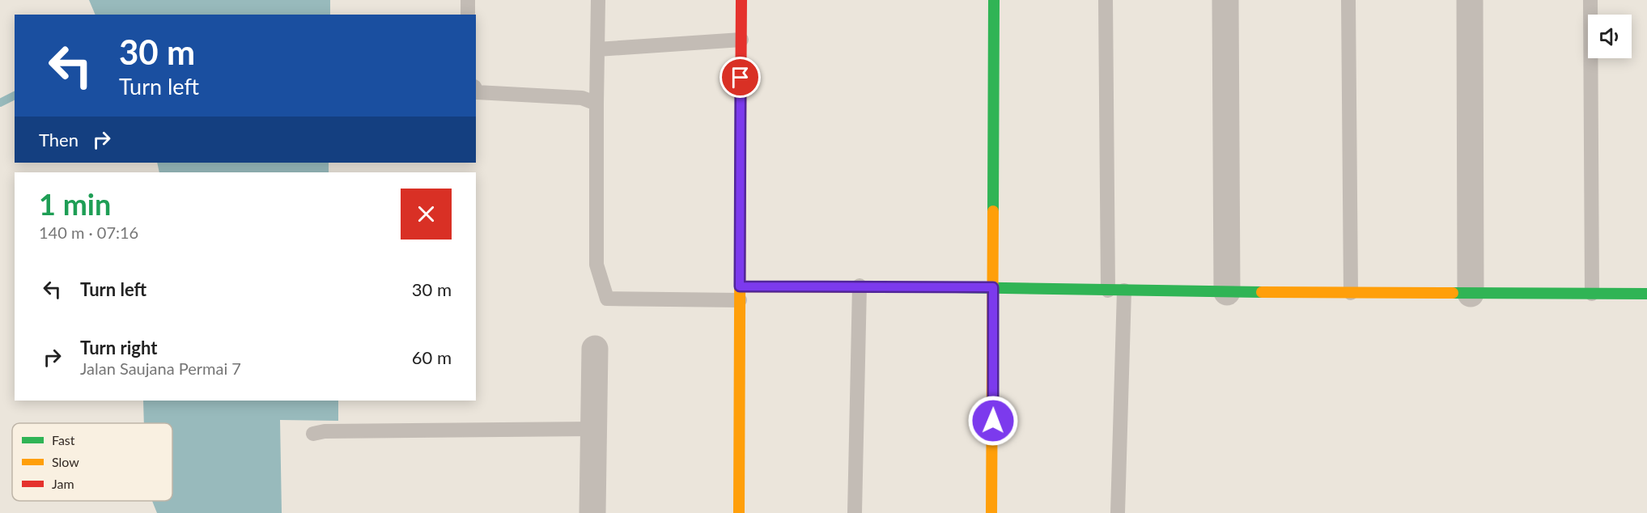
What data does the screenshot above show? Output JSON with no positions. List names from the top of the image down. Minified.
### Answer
{"legend":["Fast","Slow","Jam"],"page":{"turn":["30 m","Turn left"],"then":"Then","heading":["1 min","140 m · 07:16"],"list":[{"name":"Turn left","value":"30 m"},{"name":"Turn right","note":"Jalan Saujana Permai 7","value":"60 m"}]}}
